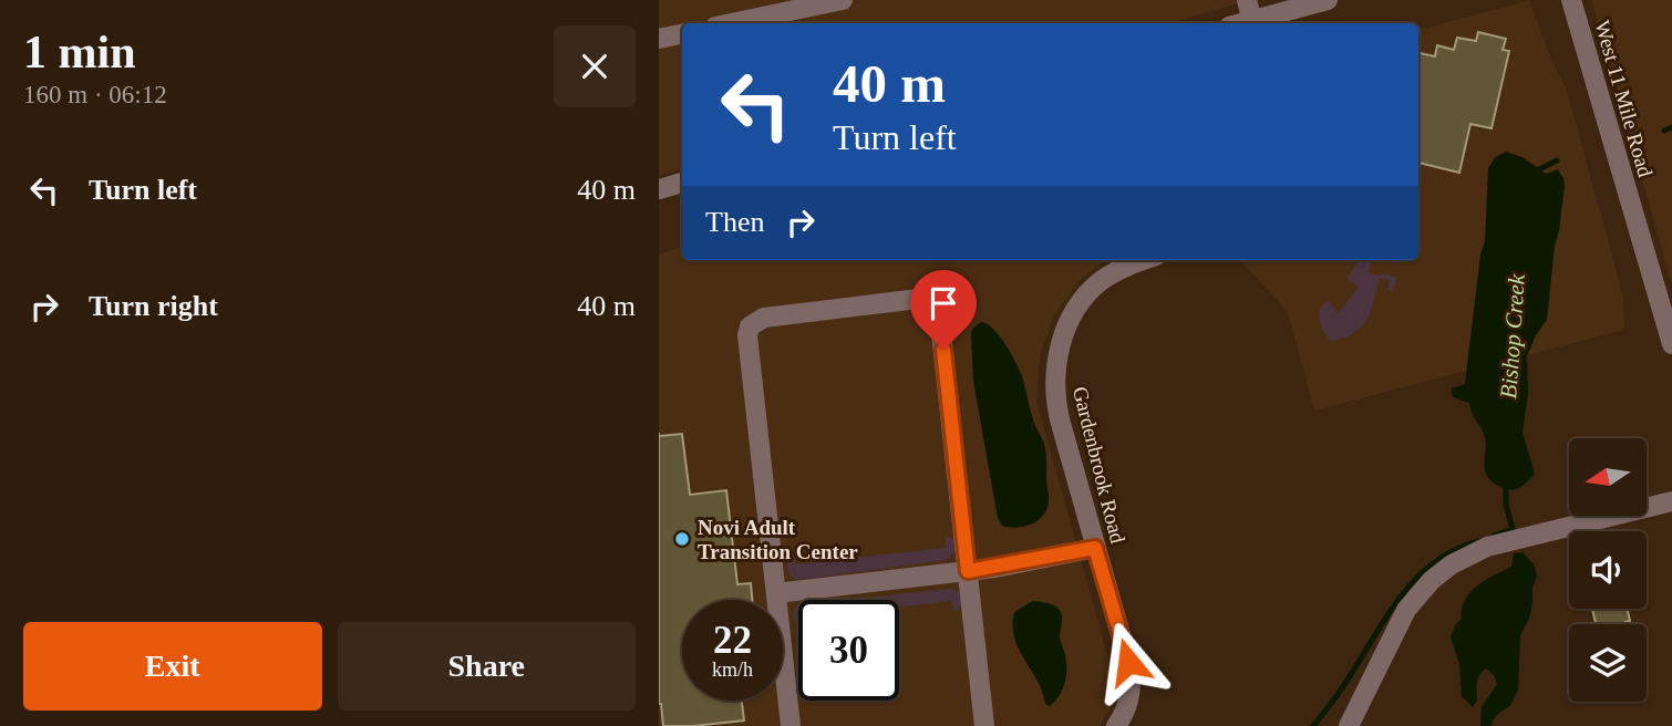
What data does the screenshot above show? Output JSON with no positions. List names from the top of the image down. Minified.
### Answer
{"streets":{"street":["West 11 Mile Road","Gardenbrook Road"]},"water":["Bishop Creek"],"places":["Novi Adult Transition Center"],"north":"left","page":{"heading":["1 min","160 m · 06:12"],"turn":["40 m","Turn left"],"list":[{"name":"Turn left","value":"40 m"},{"name":"Turn right","value":"40 m"}],"then":"Then","speed":"22 km/h","limit":"30","buttons":["Exit","Share"]}}
